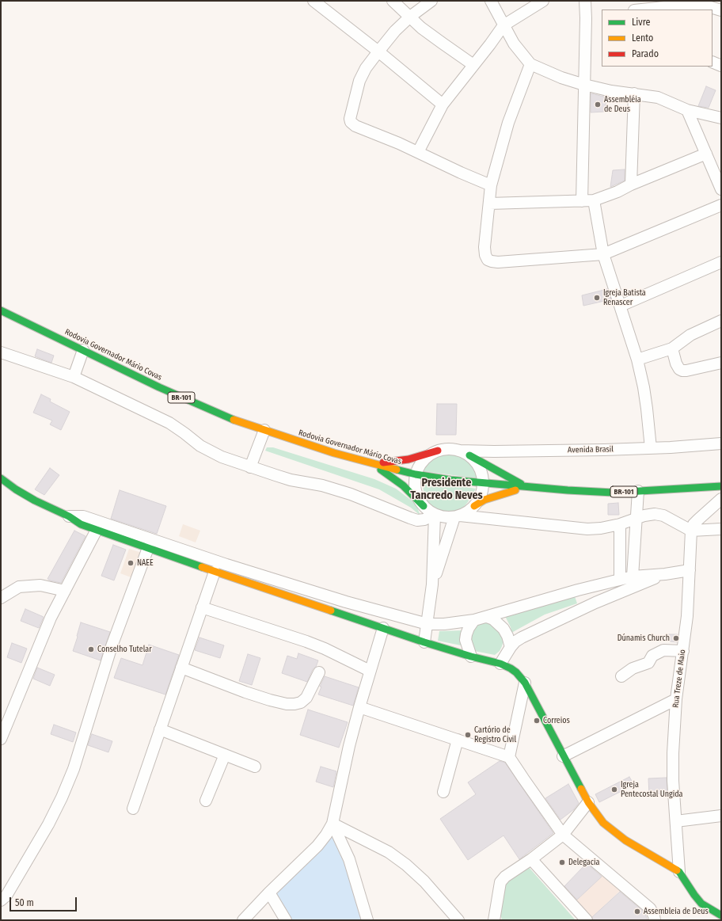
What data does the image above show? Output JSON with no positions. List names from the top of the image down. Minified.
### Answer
{"streets":{"main road":["Rodovia Governador Mário Covas","BR-101"],"street":["Avenida Brasil","Rua Treze de Maio"]},"districts":["Presidente Tancredo Neves"],"places":["Assembléia de Deus","Igreja Batista Renascer","NAEE","Dúnamis Church","Conselho Tutelar","Correios","Cartório de Registro Civil","Igreja Pentecostal Ungida","Delegacia","Assembleia de Deus"],"legend":["Livre","Lento","Parado"],"scale_bar":"50 m"}
